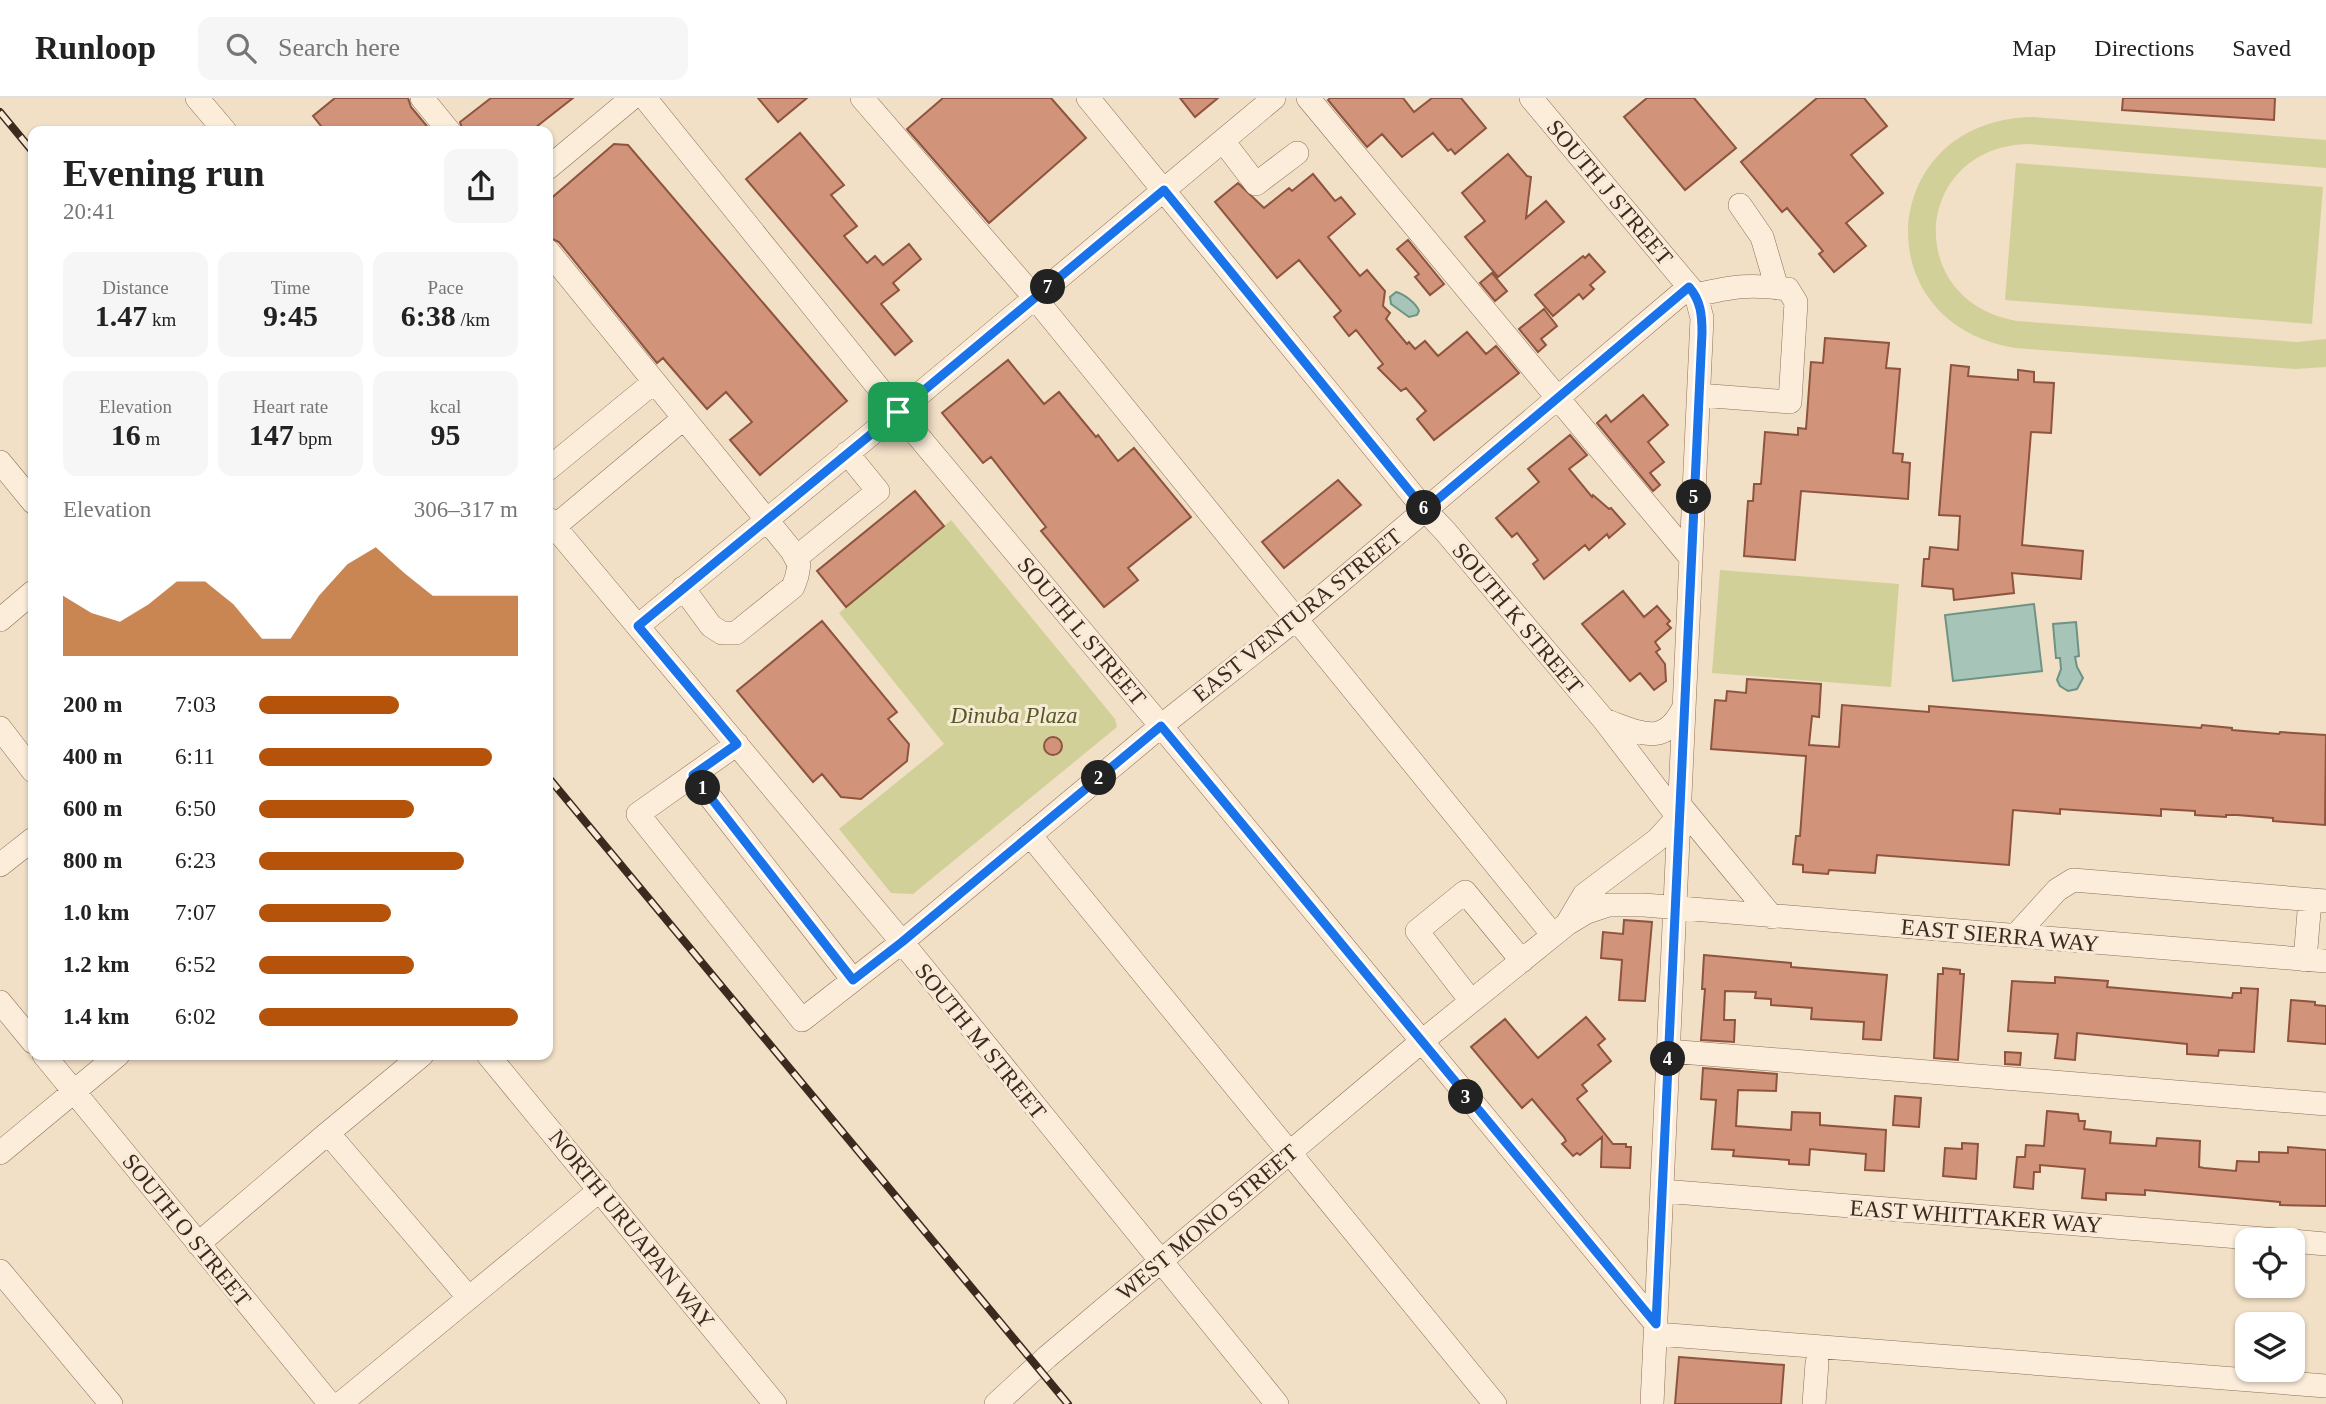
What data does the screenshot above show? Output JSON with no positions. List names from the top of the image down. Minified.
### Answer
{"streets":{"street":["SOUTH J STREET","EAST VENTURA STREET","SOUTH K STREET","SOUTH L STREET","EAST SIERRA WAY","SOUTH M STREET","EAST WHITTAKER WAY","WEST MONO STREET","NORTH URUAPAN WAY","SOUTH O STREET"]},"crossings":[["SOUTH J STREET","EAST VENTURA STREET"],["EAST VENTURA STREET","SOUTH K STREET"],["EAST VENTURA STREET","SOUTH L STREET"],["EAST VENTURA STREET","SOUTH M STREET"],["SOUTH K STREET","EAST SIERRA WAY"],["SOUTH L STREET","WEST MONO STREET"],["EAST SIERRA WAY","WEST MONO STREET"],["SOUTH M STREET","WEST MONO STREET"]],"parks":["Dinuba Plaza"],"page":{"header":"Runloop","search":"Search here","nav":["Map","Directions","Saved"],"heading":["Evening run","20:41"],"stats":[["Distance","1.47 km"],["Time","9:45"],["Pace","6:38 /km"],["Elevation","16 m"],["Heart rate","147 bpm"],["kcal","95"]],"pins":["7","5","6","2","1","4","3"],"chart":["Elevation","306–317 m"],"list":[{"name":"200 m","note":"7:03"},{"name":"400 m","note":"6:11"},{"name":"600 m","note":"6:50"},{"name":"800 m","note":"6:23"},{"name":"1.0 km","note":"7:07"},{"name":"1.2 km","note":"6:52"},{"name":"1.4 km","note":"6:02"}]}}
